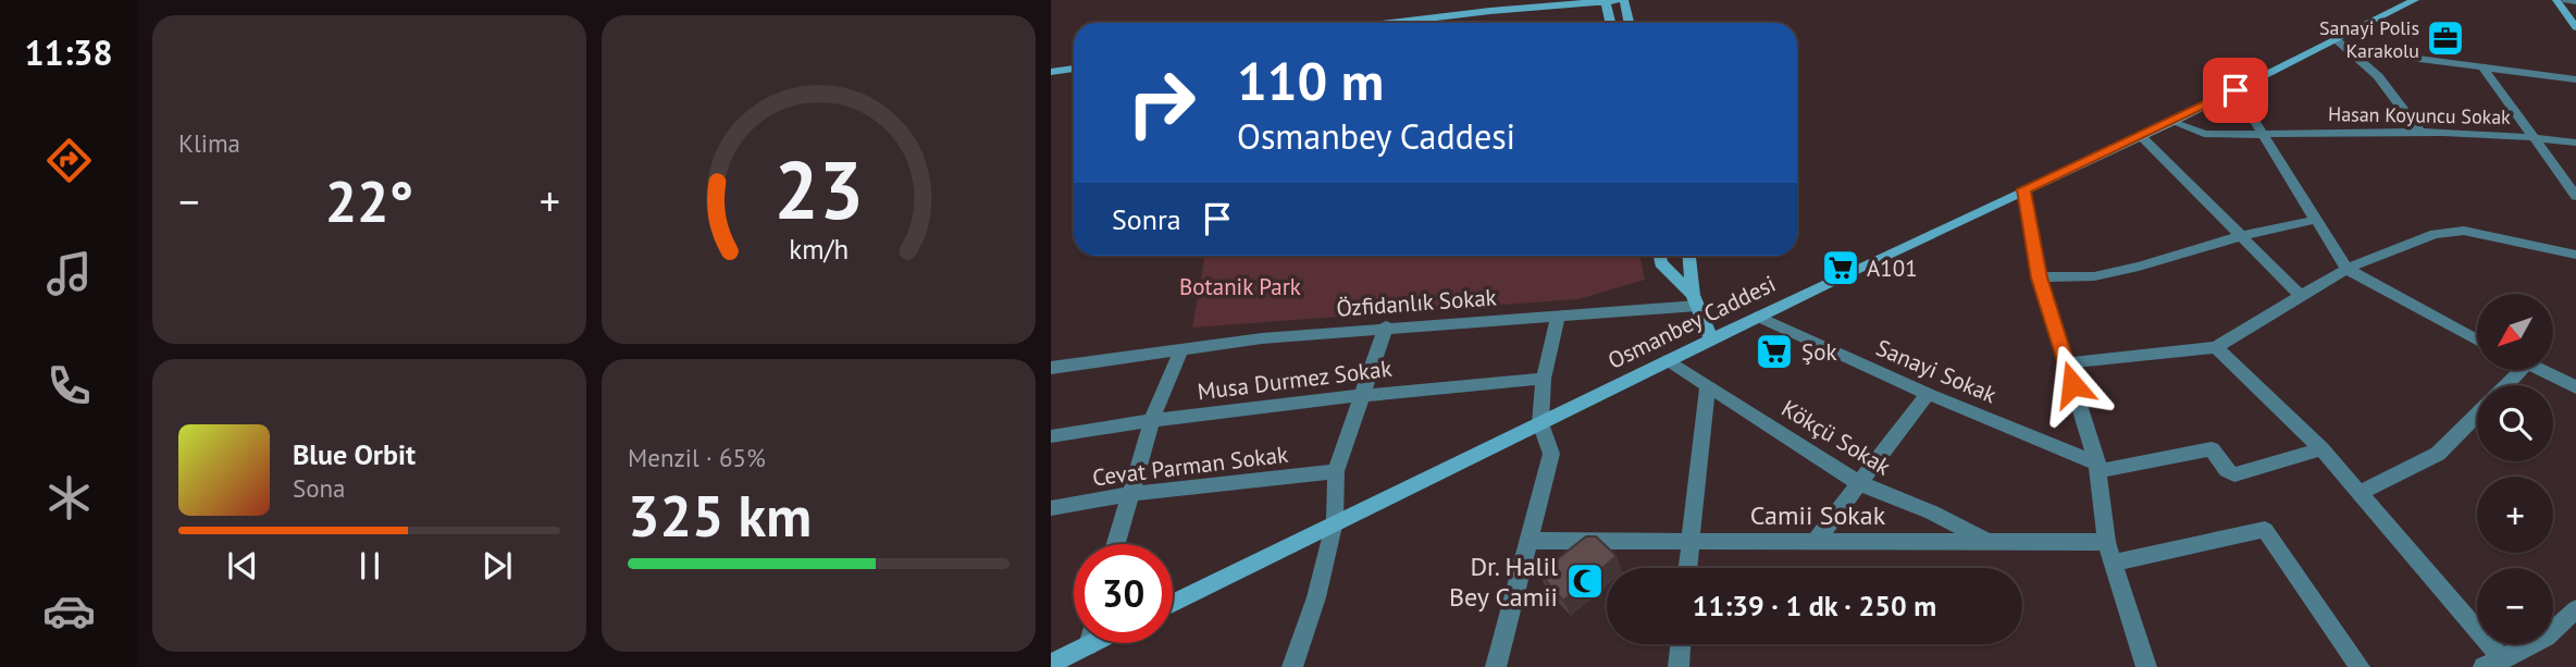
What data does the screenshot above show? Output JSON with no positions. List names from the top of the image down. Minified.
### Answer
{"streets":{"street":["Hasan Koyuncu Sokak","Özfidanlık Sokak","Osmanbey Caddesi","Sanayi Sokak","Musa Durmez Sokak","Kökçü Sokak","Cevat Parman Sokak","Camii Sokak"]},"crossings":[["Hasan Koyuncu Sokak","Osmanbey Caddesi"],["Osmanbey Caddesi","Sanayi Sokak"],["Osmanbey Caddesi","Kökçü Sokak"],["Kökçü Sokak","Camii Sokak"]],"parks":["Botanik Park"],"places":{"office":["Sanayi Polis Karakolu"],"supermarket":["A101","Şok"],"mosque":["Dr. Halil Bey Camii"]},"north":"bottom left","page":{"tabs":"11:38","tile":["Klima",["Menzil · 65%","325 km"]],"turn":["110 m","Osmanbey Caddesi"],"heat":["−","22°","+"],"then":"Sonra","map_buttons":["+","−"],"song":["Blue Orbit","Sona"],"limit":"30","trip":"11:39 · 1 dk · 250 m","gauge":["23","km/h"]}}
